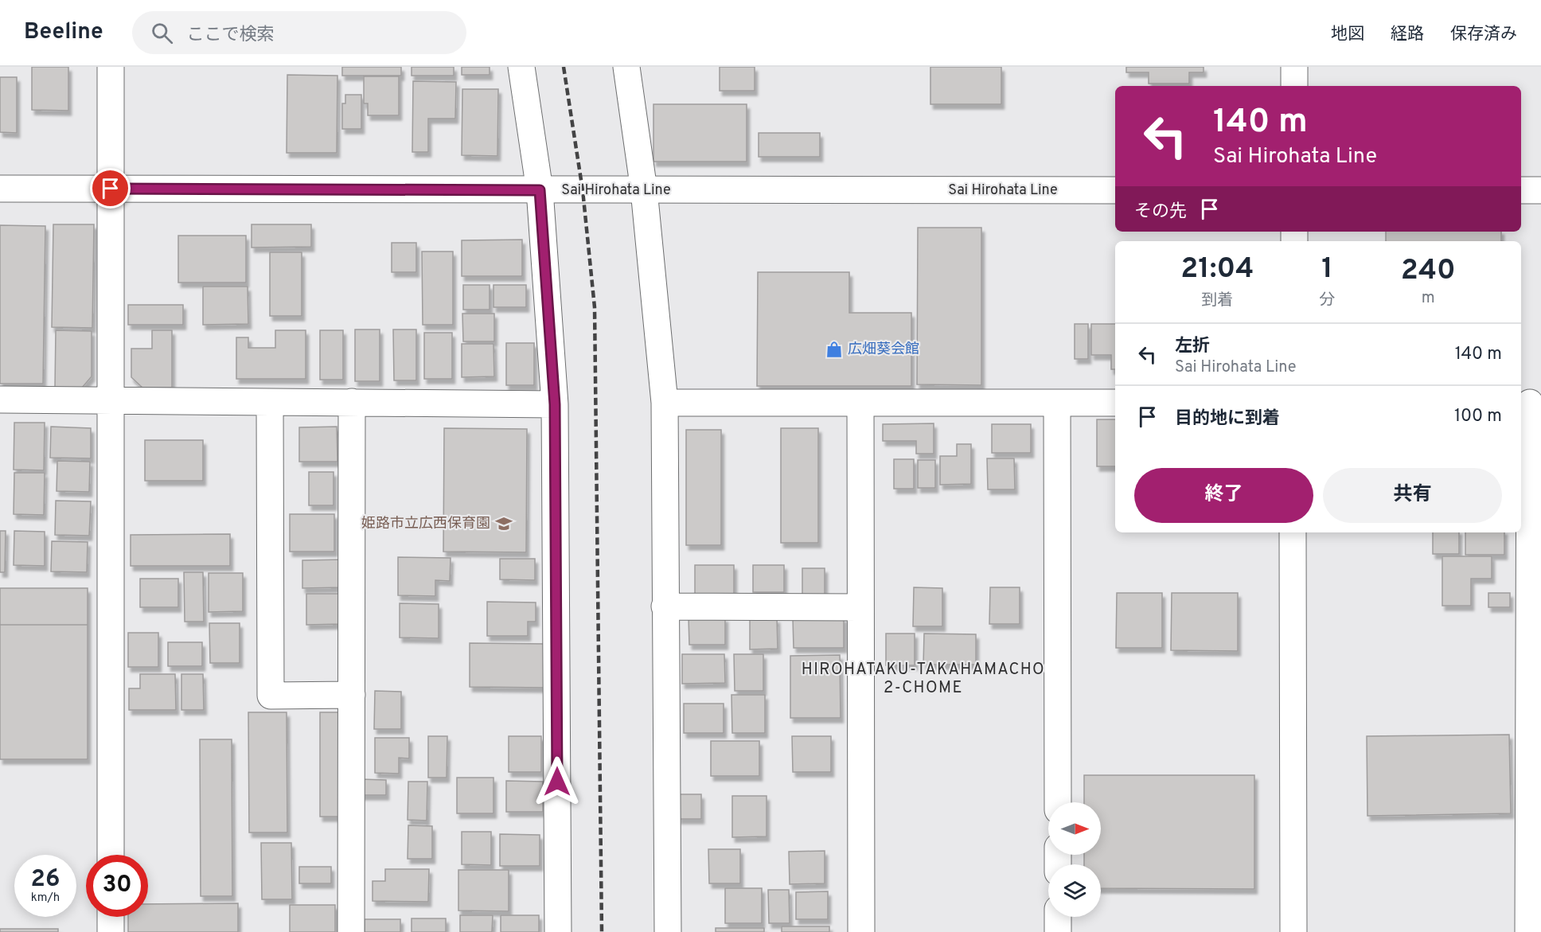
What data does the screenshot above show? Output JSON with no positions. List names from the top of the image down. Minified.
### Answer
{"streets":{"street":["Sai Hirohata Line"]},"districts":["HIROHATAKU-TAKAHAMACHO 2-CHOME"],"places":{"shop":["広畑葵会館"],"school or university":["姫路市立広西保育園"]},"north":"right","page":{"header":"Beeline","search":"ここで検索","nav":["地図","経路","保存済み"],"turn":["140 m","Sai Hirohata Line"],"then":"その先","eta":["21:04","到着","1","分","240","m"],"list":[{"name":"左折","note":"Sai Hirohata Line","value":"140 m"},{"name":"目的地に到着","value":"100 m"}],"buttons":["終了","共有"],"speed":"26 km/h","limit":"30"}}
